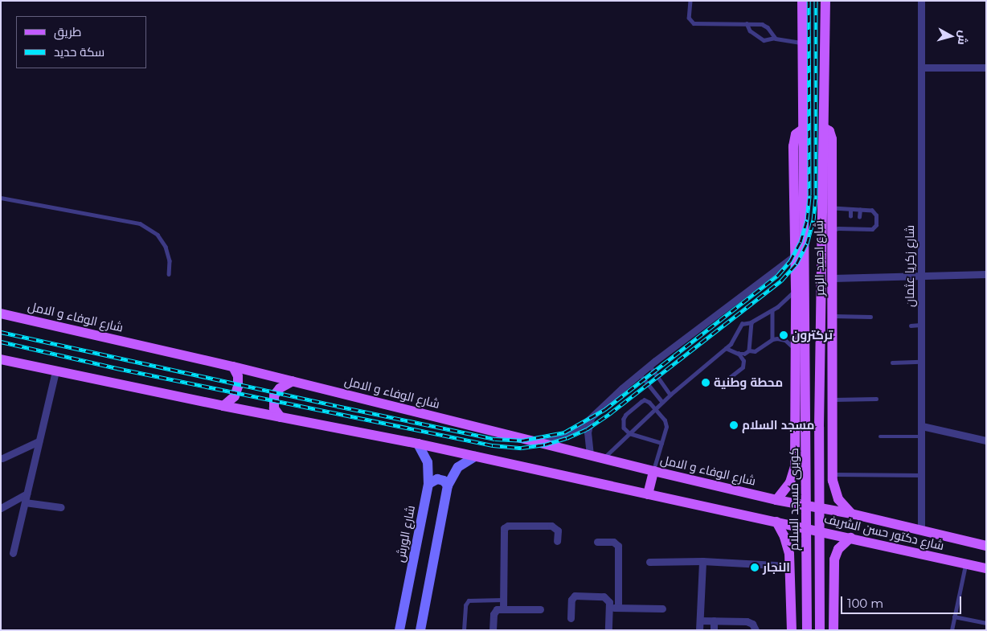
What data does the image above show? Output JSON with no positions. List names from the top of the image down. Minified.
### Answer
{"streets":{"main road":["شارع احمد الزمر","شارع الوفاء و الامل","كوبرى مسجد السلام","شارع دكتور حسن الشريف"],"street":["شارع زكريا عثمان","شارع الورش"]},"crossings":[["شارع احمد الزمر","شارع الوفاء و الامل"],["شارع احمد الزمر","كوبرى مسجد السلام"],["شارع احمد الزمر","شارع دكتور حسن الشريف"],["شارع زكريا عثمان","شارع دكتور حسن الشريف"],["شارع الوفاء و الامل","شارع دكتور حسن الشريف"]],"places":["تركترون","محطة وطنية","مسجد السلام","النجار"],"legend":["طريق","سكة حديد"],"scale_bar":"100 m","north":"right"}
